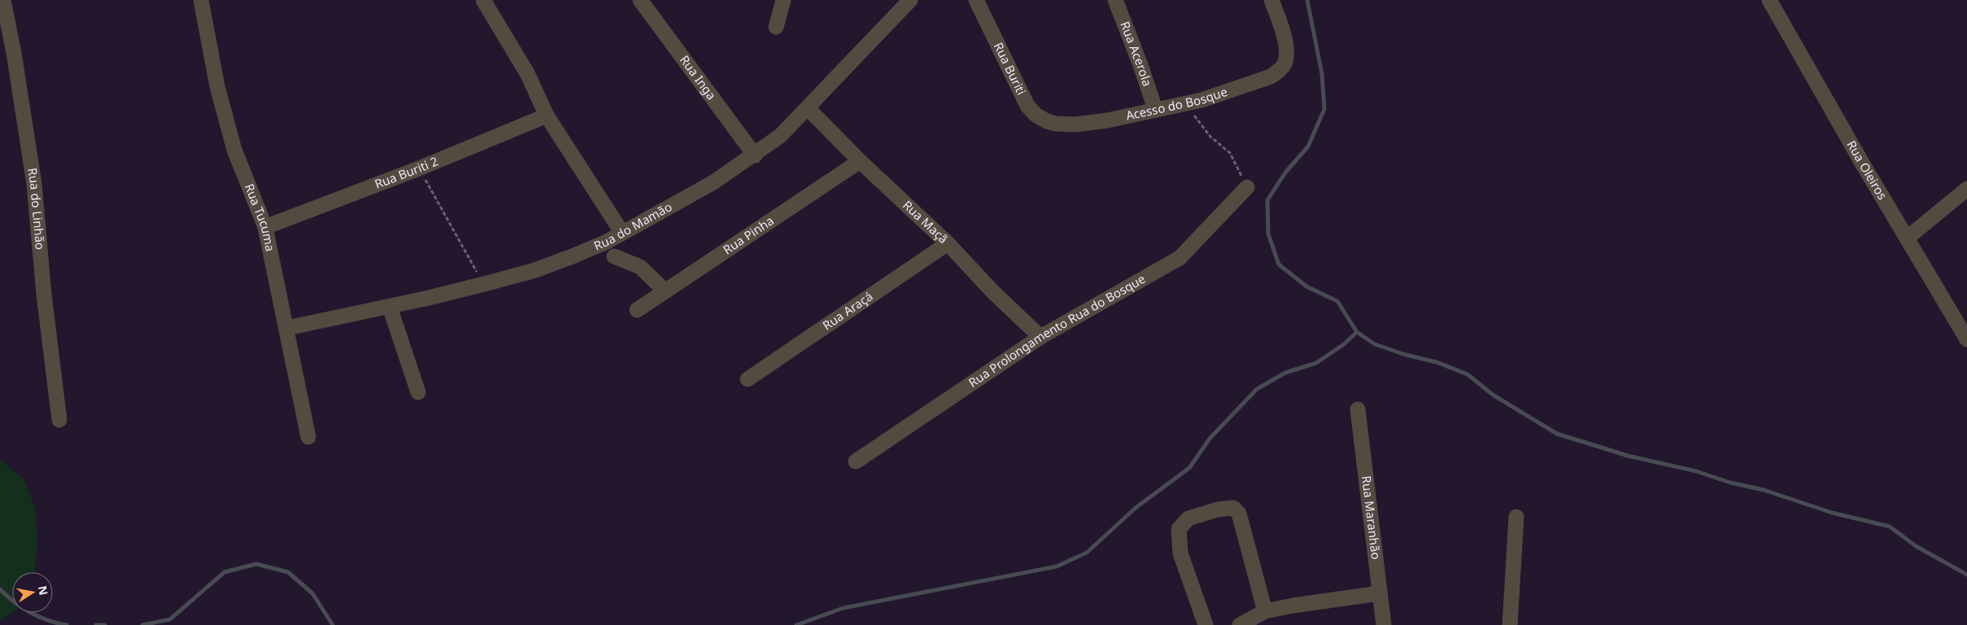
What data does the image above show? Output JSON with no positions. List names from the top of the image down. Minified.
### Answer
{"streets":{"street":["Rua Acerola","Rua Buriti","Rua Inga","Acesso do Bosque","Rua Oleiros","Rua Buriti 2","Rua do Linhão","Rua Tucuma","Rua Maçã","Rua do Mamão","Rua Pinha","Rua Araçá","Rua Prolongamento Rua do Bosque","Rua Maranhão"]},"crossings":[["Rua Acerola","Acesso do Bosque"],["Rua Buriti","Acesso do Bosque"],["Rua Inga","Rua do Mamão"],["Rua Buriti 2","Rua Tucuma"],["Rua Tucuma","Rua do Mamão"],["Rua Maçã","Rua do Mamão"],["Rua Maçã","Rua Pinha"],["Rua Maçã","Rua Araçá"],["Rua Maçã","Rua Prolongamento Rua do Bosque"]],"north":"right"}
